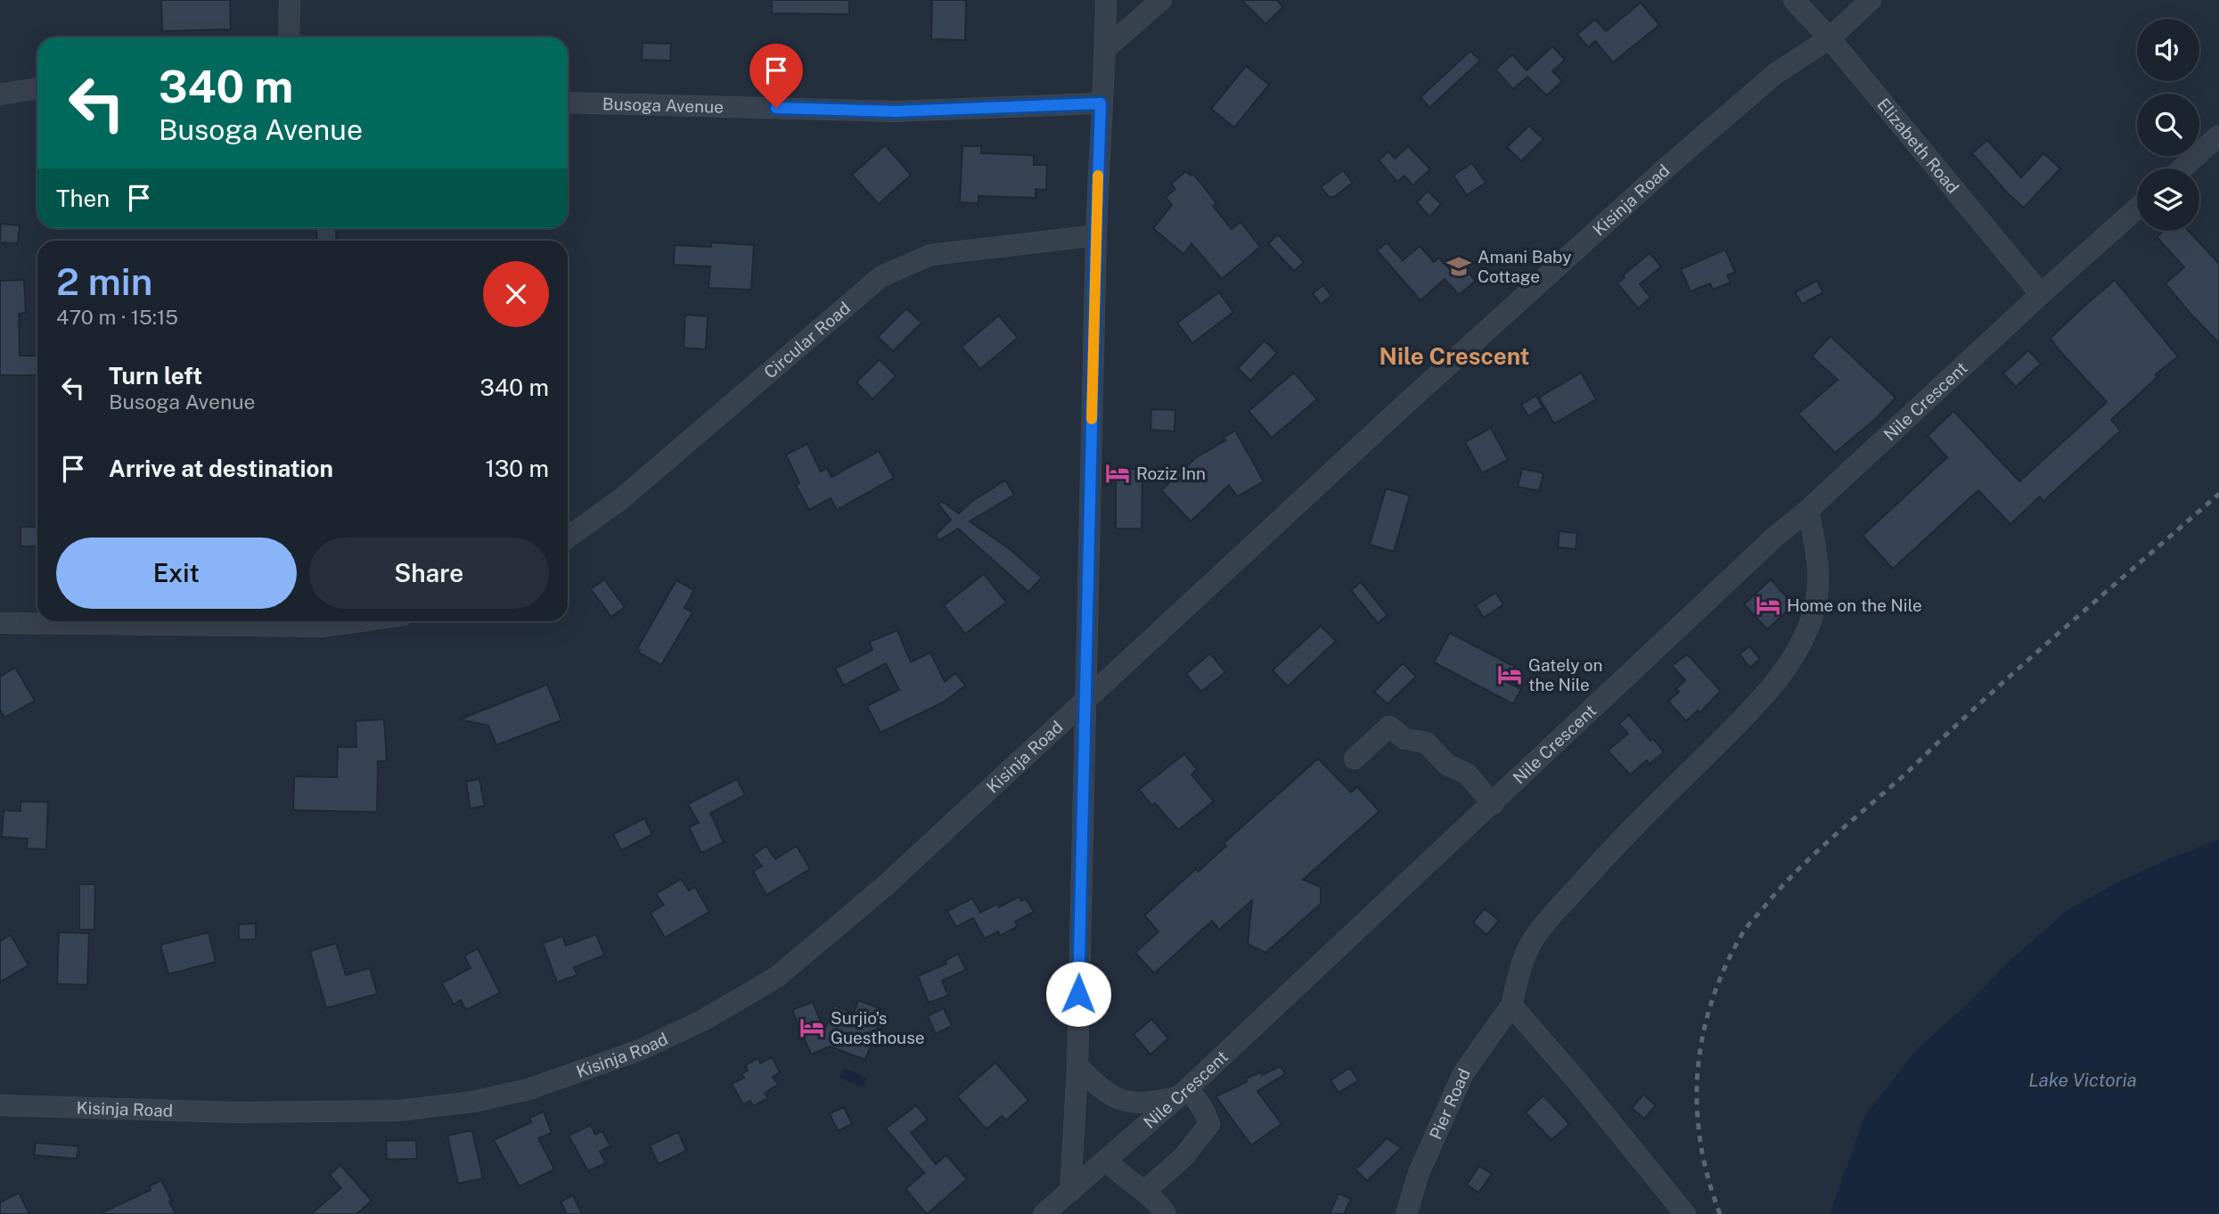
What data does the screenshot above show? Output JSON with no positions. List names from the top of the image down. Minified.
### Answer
{"streets":{"street":["Busoga Avenue","Elizabeth Road","Kisinja Road","Circular Road","Nile Crescent","Pier Road"]},"crossings":[["Elizabeth Road","Kisinja Road"],["Elizabeth Road","Nile Crescent"]],"districts":["Nile Crescent"],"water":["Lake Victoria"],"places":{"school or university":["Amani Baby Cottage"],"hotel":["Roziz Inn","Home on the Nile","Gately on the Nile","Surjio's Guesthouse"]},"page":{"turn":["340 m","Busoga Avenue"],"then":"Then","heading":["2 min","470 m · 15:15"],"list":[{"name":"Turn left","note":"Busoga Avenue","value":"340 m"},{"name":"Arrive at destination","value":"130 m"}],"buttons":["Exit","Share"]}}
